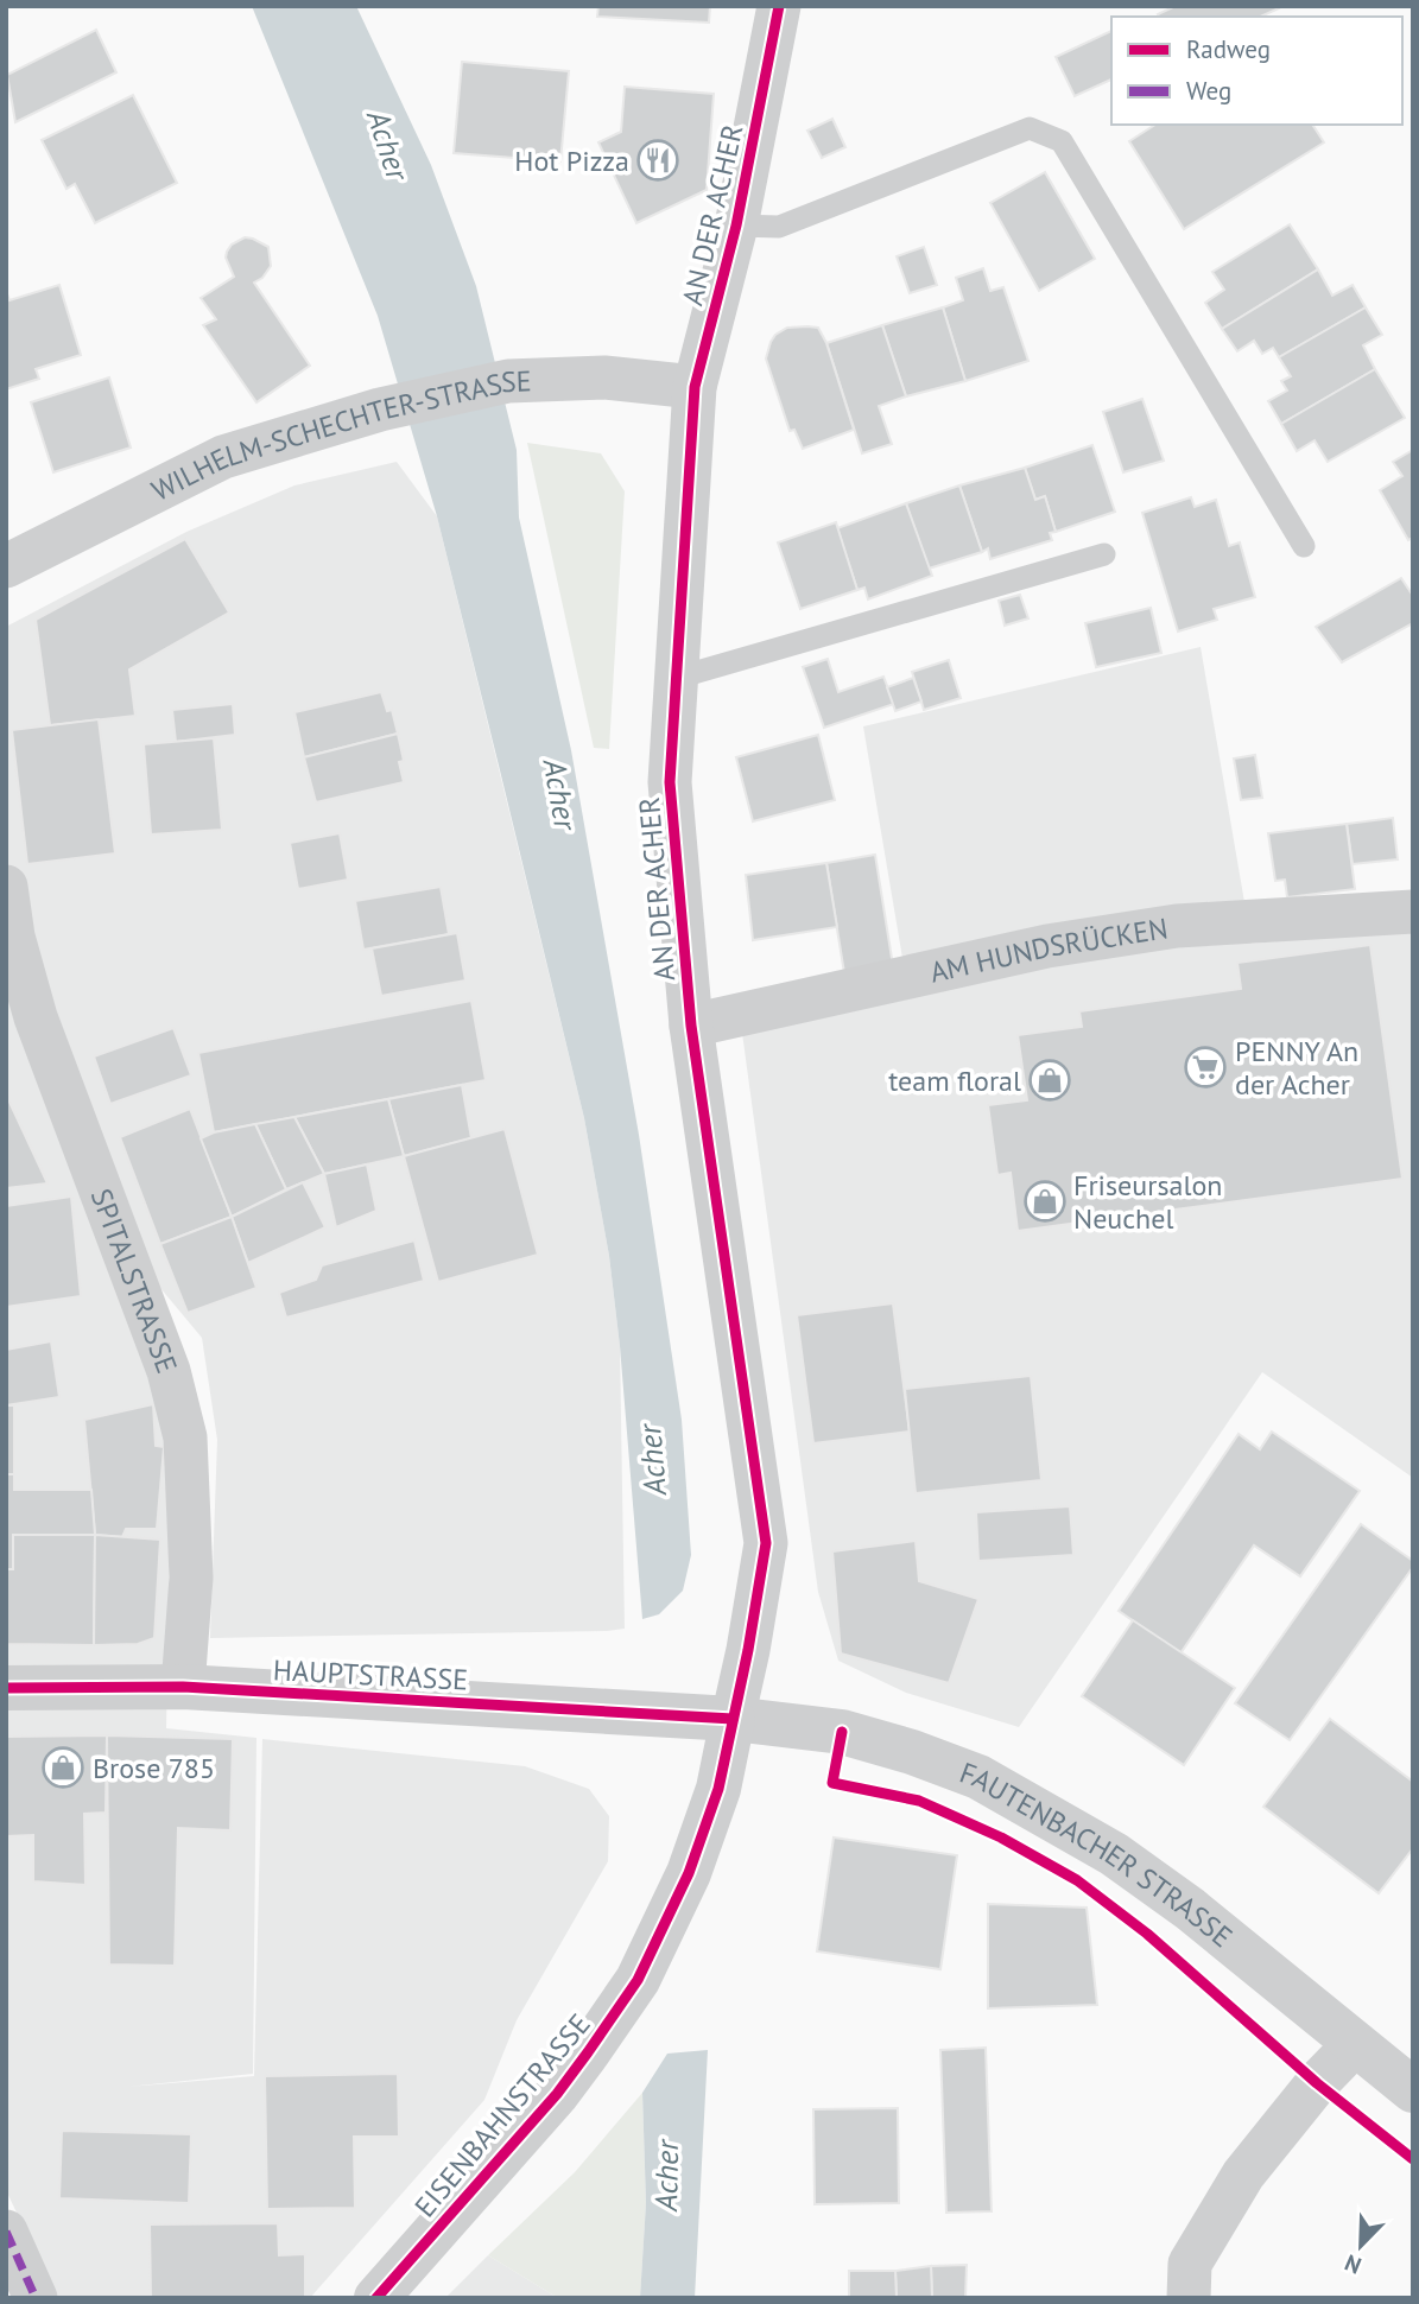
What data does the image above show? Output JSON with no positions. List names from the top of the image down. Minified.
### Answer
{"streets":{"street":["AN DER ACHER","WILHELM-SCHECHTER-STRASSE","AM HUNDSRÜCKEN","SPITALSTRASSE","HAUPTSTRASSE","FAUTENBACHER STRASSE","EISENBAHNSTRASSE"]},"crossings":[["AN DER ACHER","WILHELM-SCHECHTER-STRASSE"],["AN DER ACHER","AM HUNDSRÜCKEN"],["AN DER ACHER","HAUPTSTRASSE"],["AN DER ACHER","FAUTENBACHER STRASSE"],["AN DER ACHER","EISENBAHNSTRASSE"],["SPITALSTRASSE","HAUPTSTRASSE"],["HAUPTSTRASSE","FAUTENBACHER STRASSE"],["HAUPTSTRASSE","EISENBAHNSTRASSE"],["FAUTENBACHER STRASSE","EISENBAHNSTRASSE"]],"water":["Acher"],"places":{"restaurant":["Hot Pizza"],"supermarket":["PENNY An der Acher"],"shop":["team floral","Friseursalon Neuchel","Brose 785"]},"legend":["Radweg","Weg"],"north":"bottom left"}
